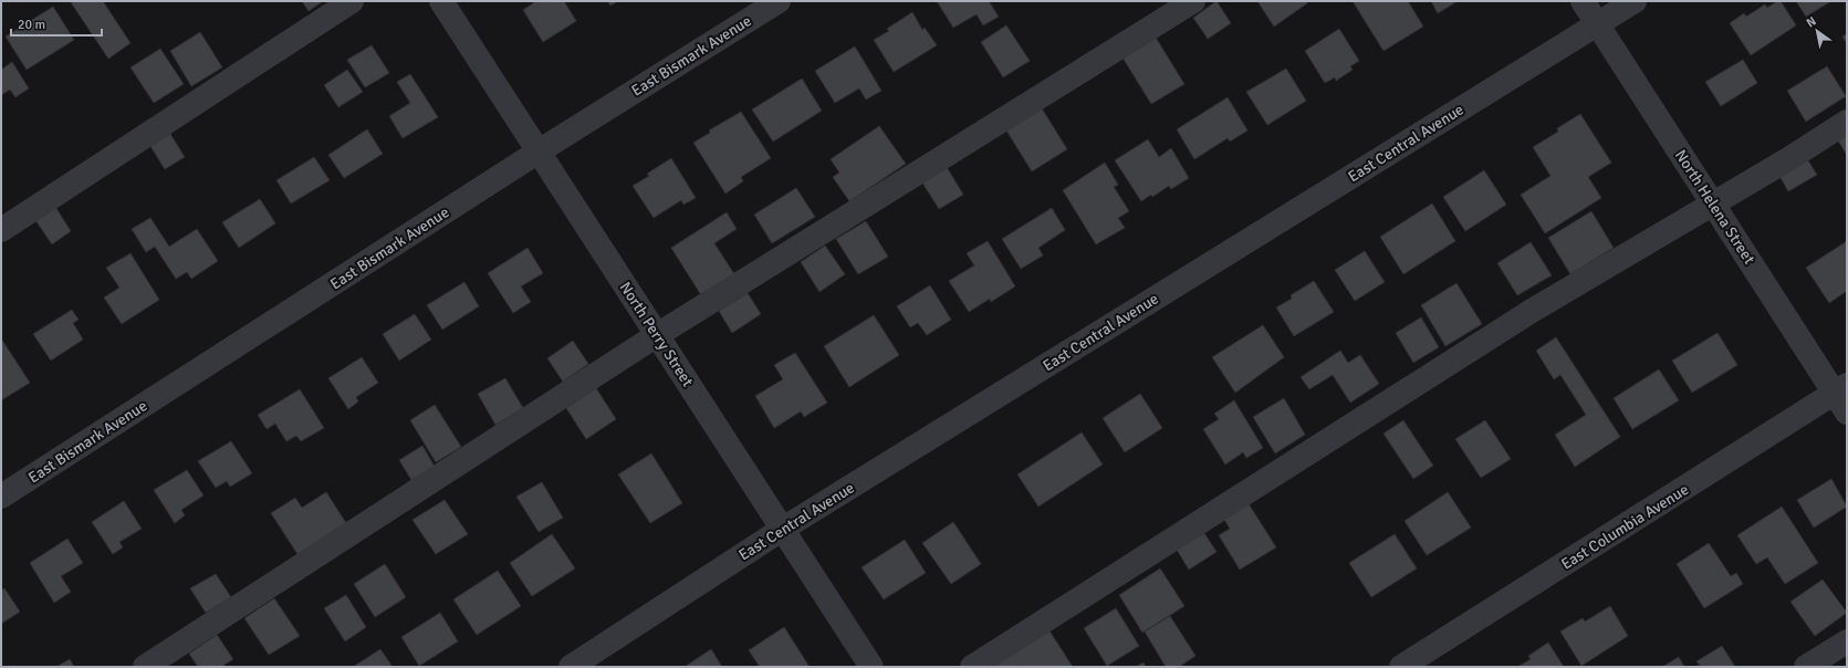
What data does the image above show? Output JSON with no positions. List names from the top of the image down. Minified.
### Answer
{"streets":{"street":["East Bismark Avenue","East Central Avenue","North Helena Street","North Perry Street","East Columbia Avenue"]},"crossings":[["East Bismark Avenue","North Perry Street"],["East Central Avenue","North Helena Street"],["East Central Avenue","North Perry Street"],["North Helena Street","East Columbia Avenue"]],"scale_bar":"20 m","north":"top left"}
